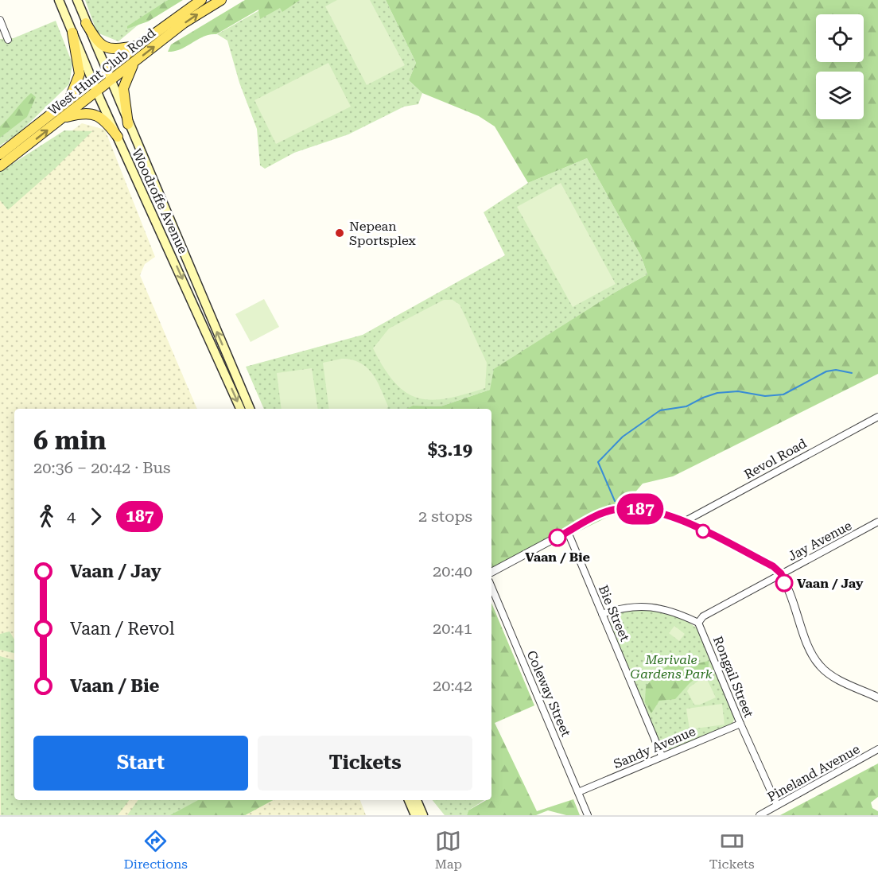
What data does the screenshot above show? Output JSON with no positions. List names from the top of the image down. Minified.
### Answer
{"streets":{"main road":["West Hunt Club Road","Woodroffe Avenue"],"street":["Revol Road","Jay Avenue","Bie Street","Rongail Street","Coleway Street","Sandy Avenue","Pineland Avenue"]},"crossings":[["West Hunt Club Road","Woodroffe Avenue"],["Jay Avenue","Rongail Street"],["Bie Street","Sandy Avenue"],["Rongail Street","Sandy Avenue"],["Rongail Street","Pineland Avenue"],["Coleway Street","Sandy Avenue"]],"parks":["Merivale Gardens Park"],"places":["Nepean Sportsplex","Vaan / Bie","Vaan / Jay"],"lines":["bus line 187"],"page":{"on_map":"187","heading":["6 min","20:36 – 20:42 · Bus","$3.19"],"legs":["4","187","2 stops"],"list":[{"name":"Vaan / Jay","value":"20:40"},{"name":"Vaan / Revol","value":"20:41"},{"name":"Vaan / Bie","value":"20:42"}],"buttons":["Start","Tickets"],"tabs":["Directions","Map","Tickets"]}}
